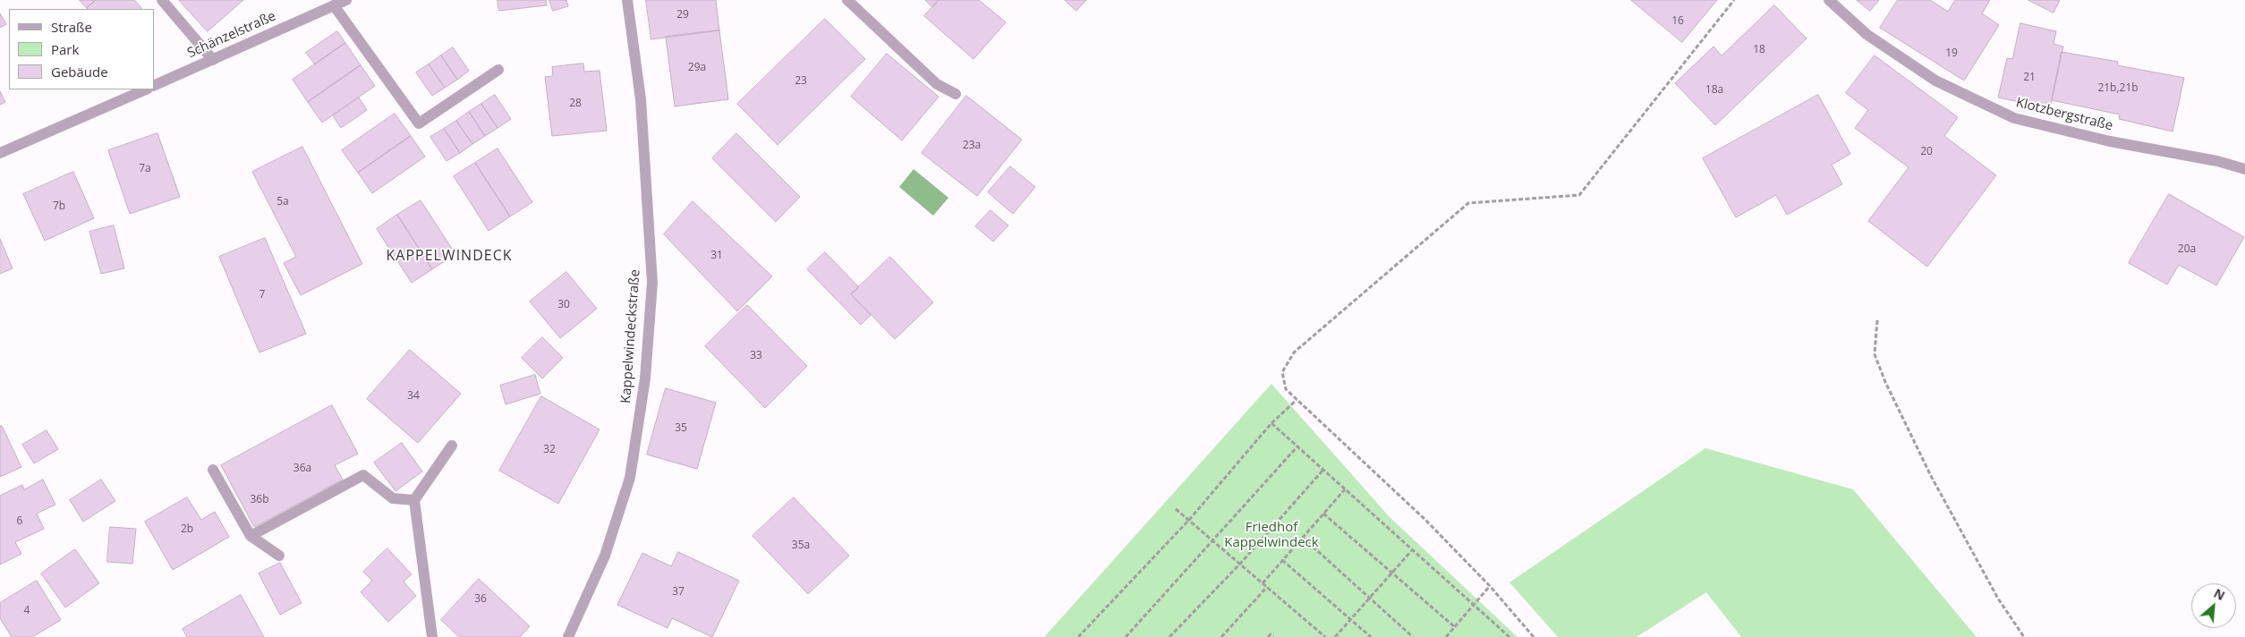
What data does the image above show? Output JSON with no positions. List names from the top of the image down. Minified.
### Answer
{"streets":{"street":["Schänzelstraße","Klotzbergstraße","Kappelwindeckstraße"]},"districts":["KAPPELWINDECK"],"parks":["Friedhof Kappelwindeck"],"house_numbers":["29","16","18","19","29a","21","23","21b,21b","18a","28","23a","20","7a","5a","7b","20a","31","7","30","33","34","35","32","36a","36b","6","2b","35a","37","36","4"],"legend":["Straße","Park","Gebäude"],"north":"top right"}
